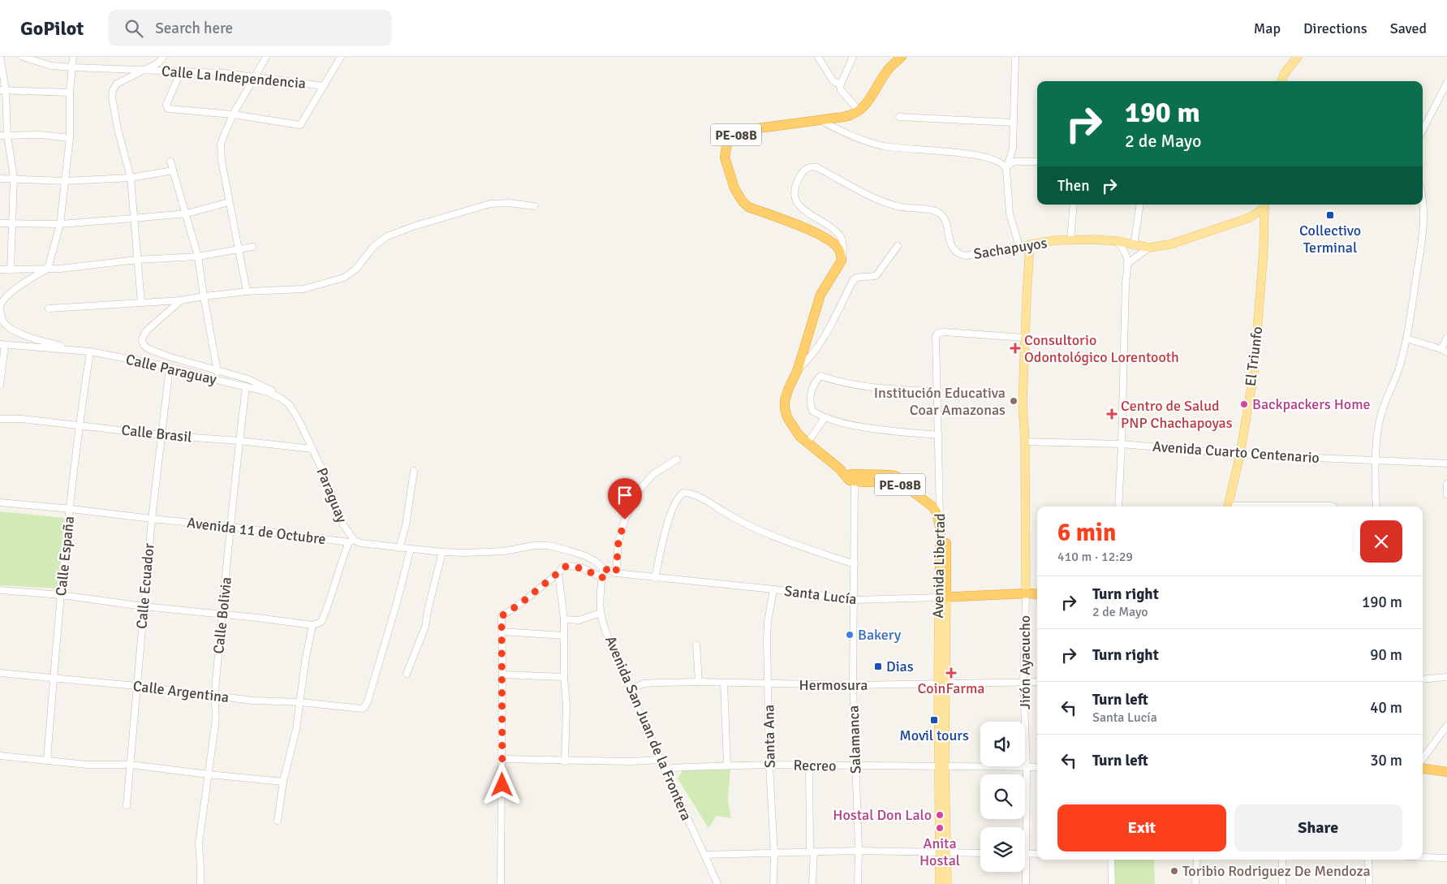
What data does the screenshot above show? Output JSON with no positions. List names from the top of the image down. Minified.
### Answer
{"streets":{"highway":["PE-08B","Avenida Libertad","Santa Lucía"],"main road":["Sachapuyos","El Triunfo","Jirón Ayacucho"],"street":["Calle La Independencia","Calle Paraguay","Calle Brasil","Avenida Cuarto Centenario","Paraguay","Avenida 11 de Octubre","Calle España","Calle Ecuador","Calle Bolivia","Hermosura","Calle Argentina","Avenida San Juan de la Frontera","Santa Ana","Salamanca","Recreo"]},"crossings":[["PE-08B","Sachapuyos"],["PE-08B","Avenida Libertad"],["PE-08B","Salamanca"],["Sachapuyos","El Triunfo"],["Sachapuyos","Jirón Ayacucho"],["El Triunfo","Avenida Cuarto Centenario"],["Calle Paraguay","Calle Brasil"],["Calle Paraguay","Paraguay"],["Calle Paraguay","Calle España"],["Calle Paraguay","Calle Ecuador"],["Calle Paraguay","Calle Bolivia"],["Calle Brasil","Paraguay"],["Calle Brasil","Calle España"],["Calle Brasil","Calle Ecuador"],["Calle Brasil","Calle Bolivia"],["Avenida Cuarto Centenario","Jirón Ayacucho"],["Paraguay","Avenida 11 de Octubre"],["Avenida 11 de Octubre","Calle España"],["Avenida 11 de Octubre","Calle Ecuador"],["Avenida 11 de Octubre","Santa Lucía"],["Avenida 11 de Octubre","Calle Bolivia"],["Avenida 11 de Octubre","Calle Argentina"],["Avenida 11 de Octubre","Avenida San Juan de la Frontera"],["Calle España","Calle Argentina"],["Avenida Libertad","Santa Lucía"],["Avenida Libertad","Hermosura"],["Avenida Libertad","Recreo"],["Calle Ecuador","Calle Argentina"],["Santa Lucía","Jirón Ayacucho"],["Santa Lucía","Avenida San Juan de la Frontera"],["Santa Lucía","Santa Ana"],["Santa Lucía","Salamanca"],["Calle Bolivia","Calle Argentina"],["Jirón Ayacucho","Hermosura"],["Jirón Ayacucho","Recreo"],["Hermosura","Avenida San Juan de la Frontera"],["Hermosura","Santa Ana"],["Hermosura","Salamanca"],["Avenida San Juan de la Frontera","Recreo"],["Santa Ana","Recreo"],["Salamanca","Recreo"]],"places":{"transit":["Collectivo Terminal","Dias","Movil tours"],"health":["Consultorio Odontológico Lorentooth","Centro de Salud PNP Chachapoyas","CoinFarma"],"other":["Institución Educativa Coar Amazonas","Backpackers Home","Bakery","Hostal Don Lalo","Anita Hostal","Toribio Rodriguez De Mendoza"]},"page":{"header":"GoPilot","search":"Search here","nav":["Map","Directions","Saved"],"turn":["190 m","2 de Mayo"],"then":"Then","heading":["6 min","410 m · 12:29"],"list":[{"name":"Turn right","note":"2 de Mayo","value":"190 m"},{"name":"Turn right","value":"90 m"},{"name":"Turn left","note":"Santa Lucía","value":"40 m"},{"name":"Turn left","value":"30 m"}],"buttons":["Exit","Share"]}}
